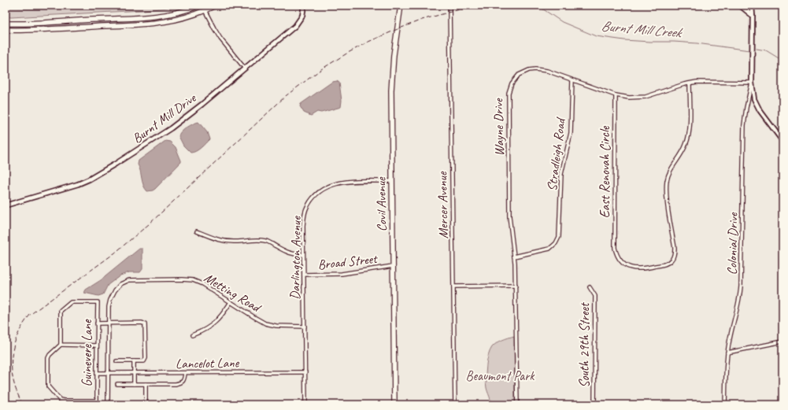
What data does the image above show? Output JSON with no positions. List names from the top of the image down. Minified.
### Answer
{"streets":{"main road":["Covil Avenue"],"street":["Burnt Mill Drive","Wayne Drive","Stradleigh Road","East Renovah Circle","Mercer Avenue","Colonial Drive","Darlington Avenue","Broad Street","Metting Road","South 29th Street","Guinevere Lane","Lancelot Lane"]},"crossings":[["Wayne Drive","Stradleigh Road"],["Wayne Drive","East Renovah Circle"],["Wayne Drive","Colonial Drive"],["Covil Avenue","Darlington Avenue"],["Covil Avenue","Broad Street"],["Darlington Avenue","Broad Street"],["Darlington Avenue","Metting Road"],["Darlington Avenue","Lancelot Lane"],["Metting Road","Lancelot Lane"],["Guinevere Lane","Lancelot Lane"]],"water":["Burnt Mill Creek"],"parks":["Beaumont Park"]}
